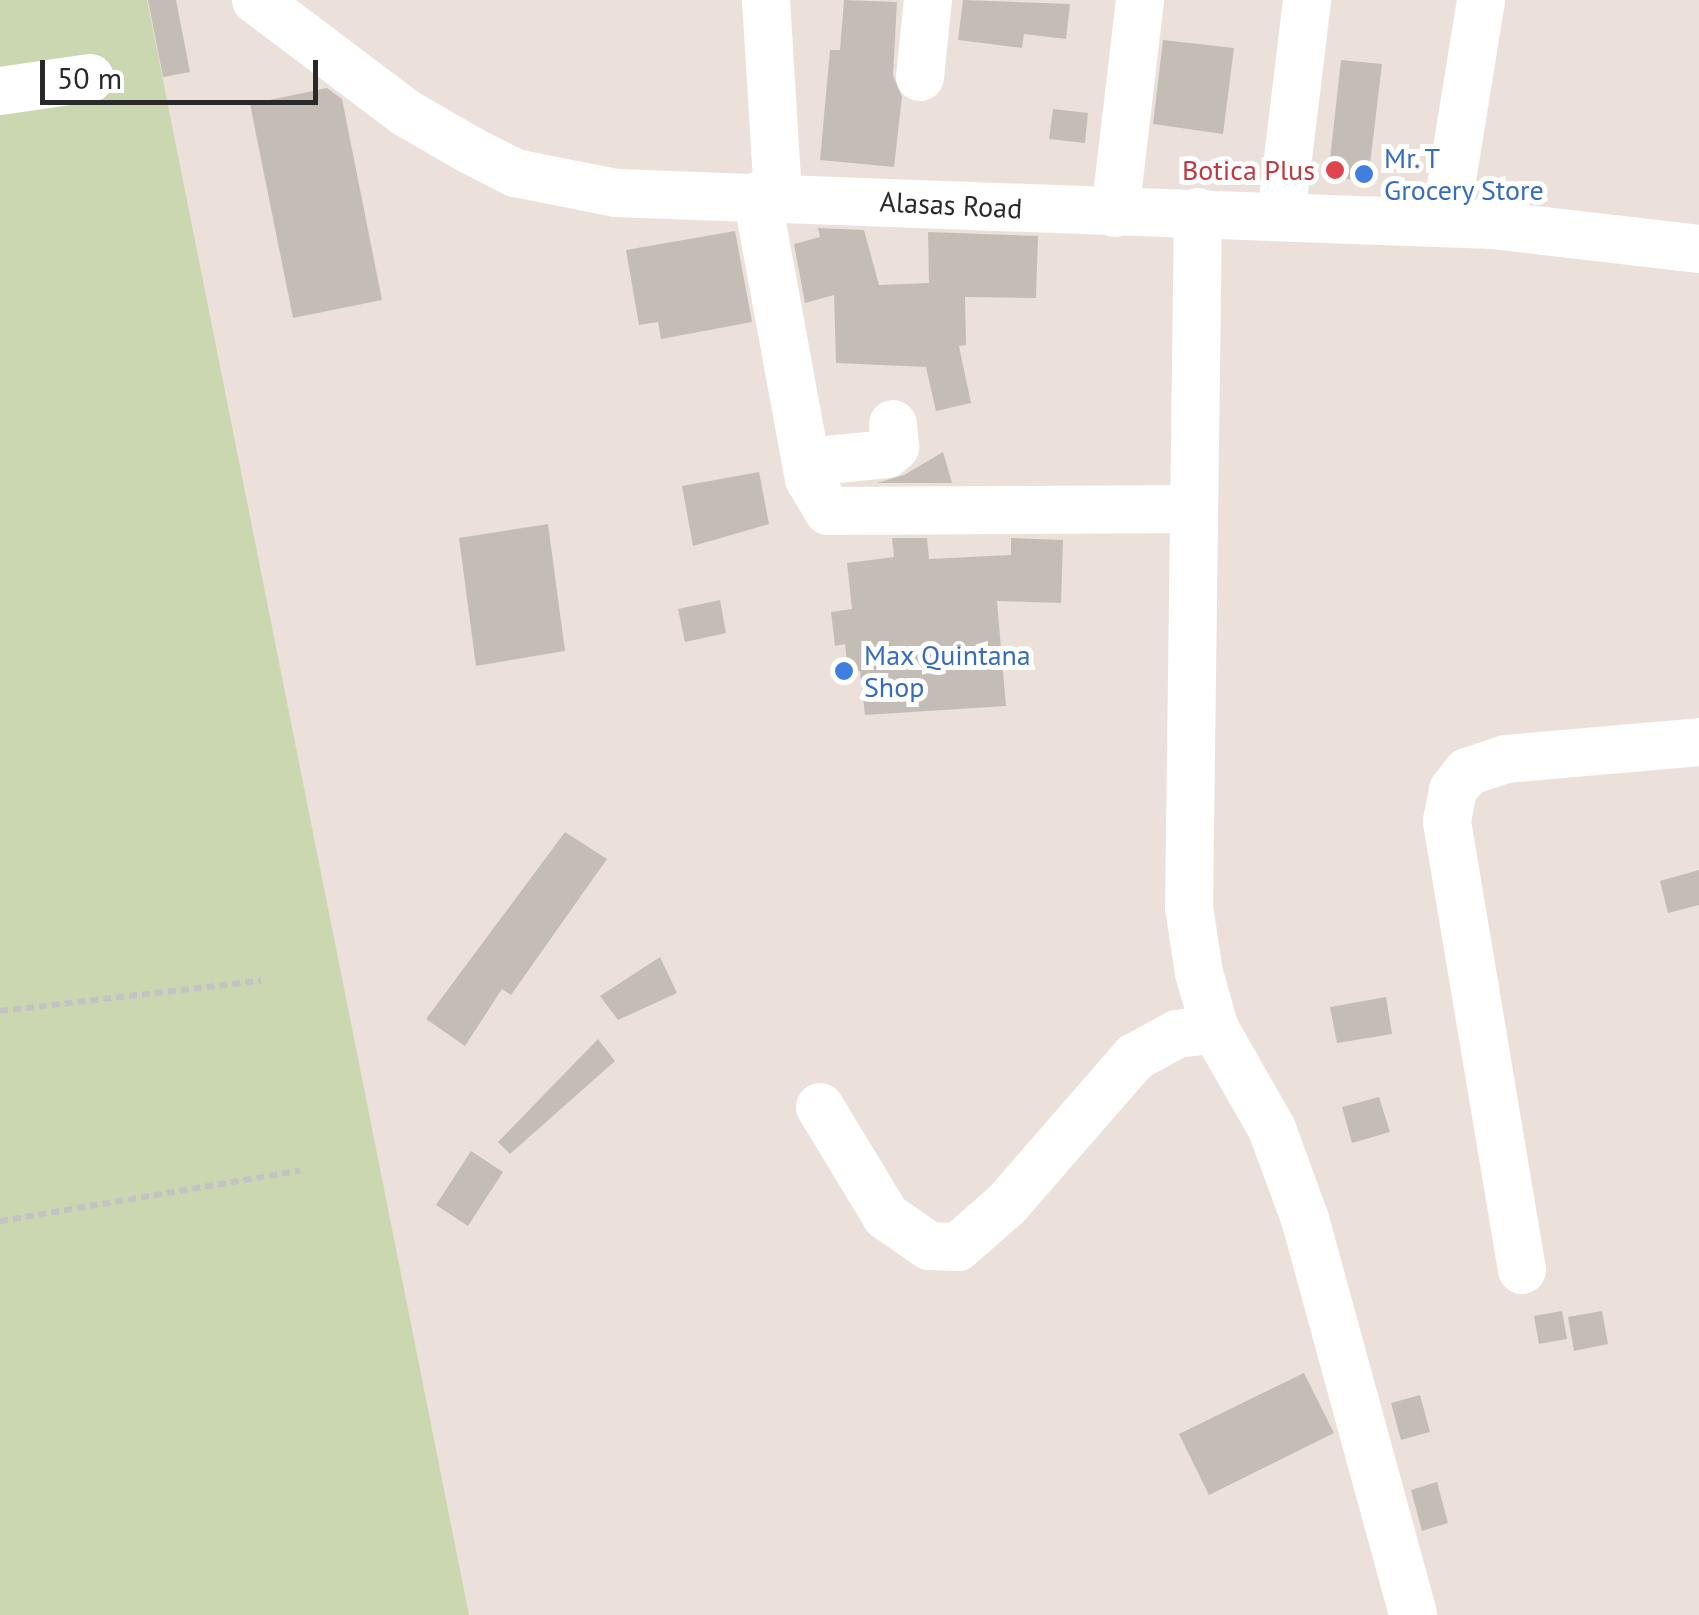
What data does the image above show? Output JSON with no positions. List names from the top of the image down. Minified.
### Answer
{"streets":{"street":["Alasas Road"]},"places":["Botica Plus","Mr. T Grocery Store","Max Quintana Shop"],"scale_bar":"50 m"}
